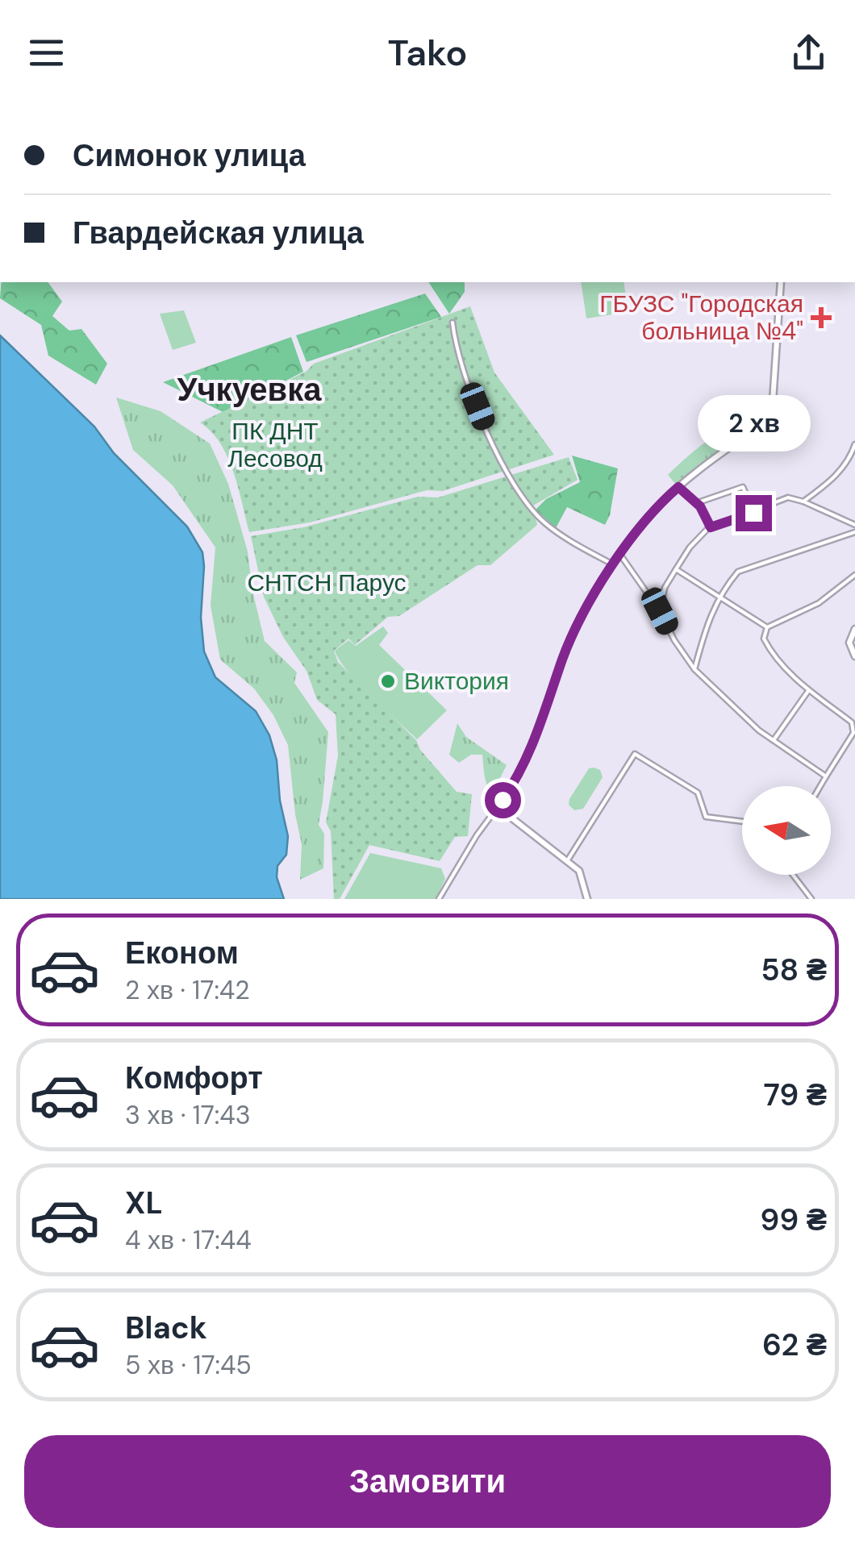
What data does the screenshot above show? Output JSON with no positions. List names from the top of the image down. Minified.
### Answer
{"districts":["Учкуевка"],"parks":["ПК ДНТ Лесовод","СНТСН Парус"],"places":{"health":["ГБУЗС \"Городская больница №4\""],"other":["Виктория"]},"north":"left","page":{"header":"Tako","banner":["Симонок улица","Гвардейская улица"],"bubble":"2 хв","list":[{"name":"Економ","note":"2 хв · 17:42","value":"58 ₴"},{"name":"Комфорт","note":"3 хв · 17:43","value":"79 ₴"},{"name":"XL","note":"4 хв · 17:44","value":"99 ₴"},{"name":"Black","note":"5 хв · 17:45","value":"62 ₴"}],"buttons":"Замовити"}}
